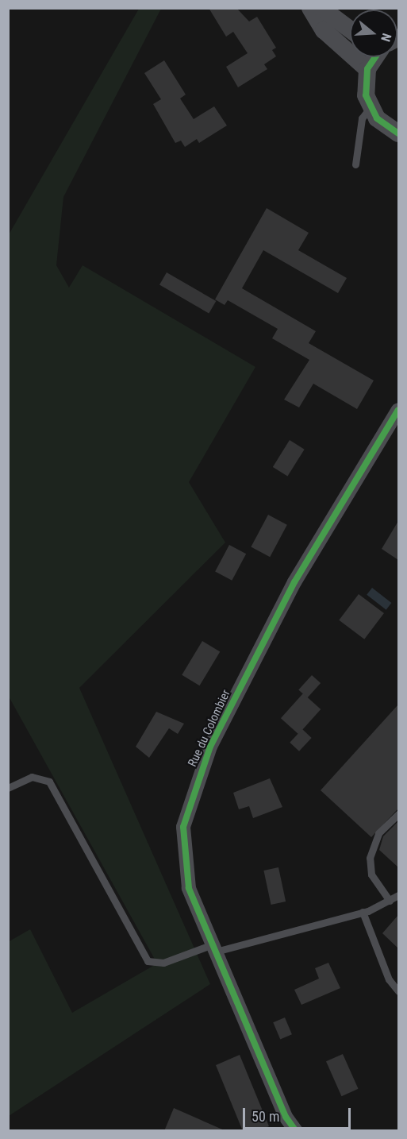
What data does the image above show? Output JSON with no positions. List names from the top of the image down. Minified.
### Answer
{"streets":{"street":["Rue du Colombier"]},"scale_bar":"50 m","north":"right"}
